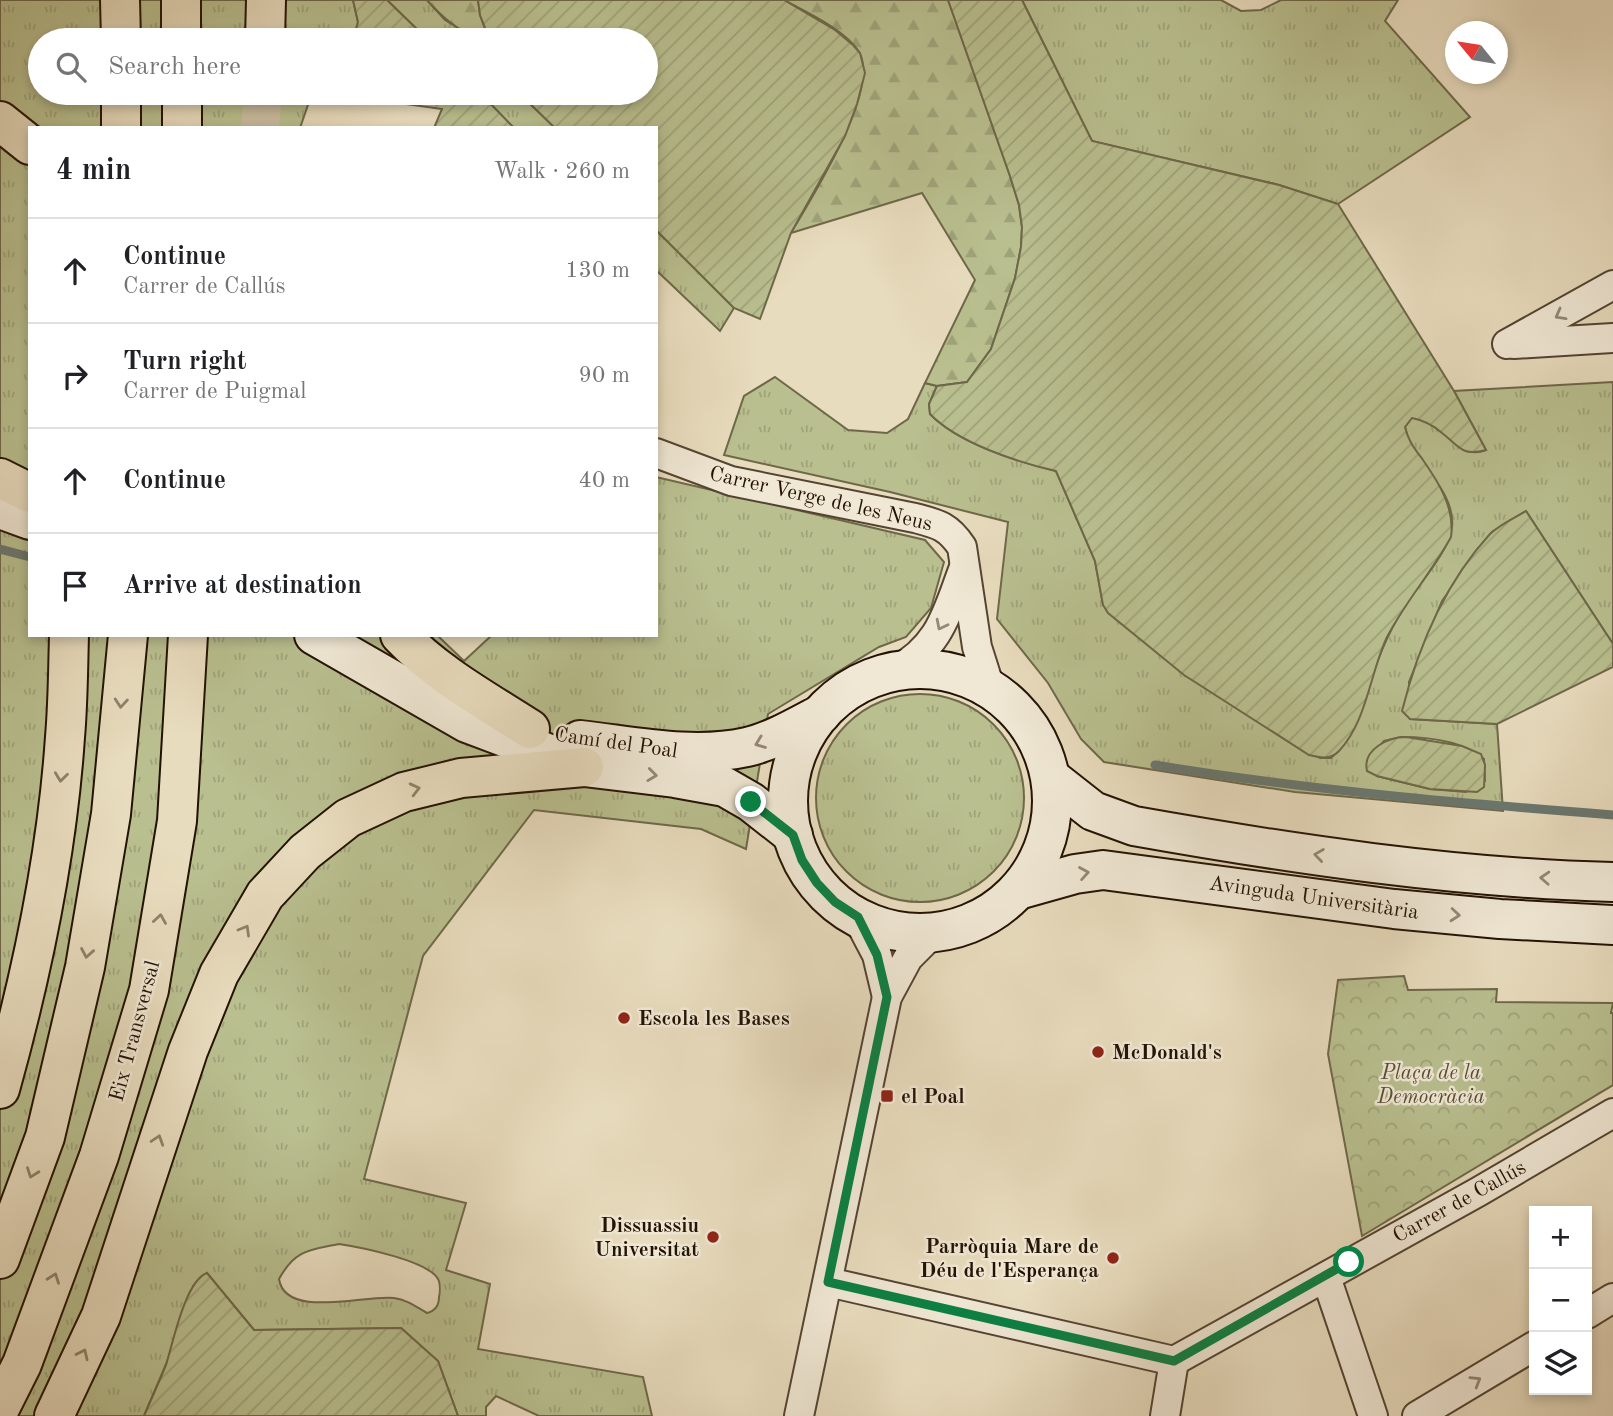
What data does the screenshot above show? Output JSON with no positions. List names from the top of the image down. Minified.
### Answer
{"streets":{"highway":["Eix Transversal"],"street":["Carrer Verge de les Neus","Camí del Poal","Avinguda Universitària","Carrer de Callús"]},"parks":["Plaça de la Democràcia"],"places":{"other":["Escola les Bases","McDonald's","Dissuassiu Universitat","Parròquia Mare de Déu de l'Esperança"],"transit":["el Poal"]},"north":"top left","page":{"search":"Search here","heading":["4 min","Walk · 260 m"],"list":[["Continue","Carrer de Callús","130 m"],["Turn right","Carrer de Puigmal","90 m"],["Continue","40 m"],"Arrive at destination"],"map_buttons":["+","−"]}}
